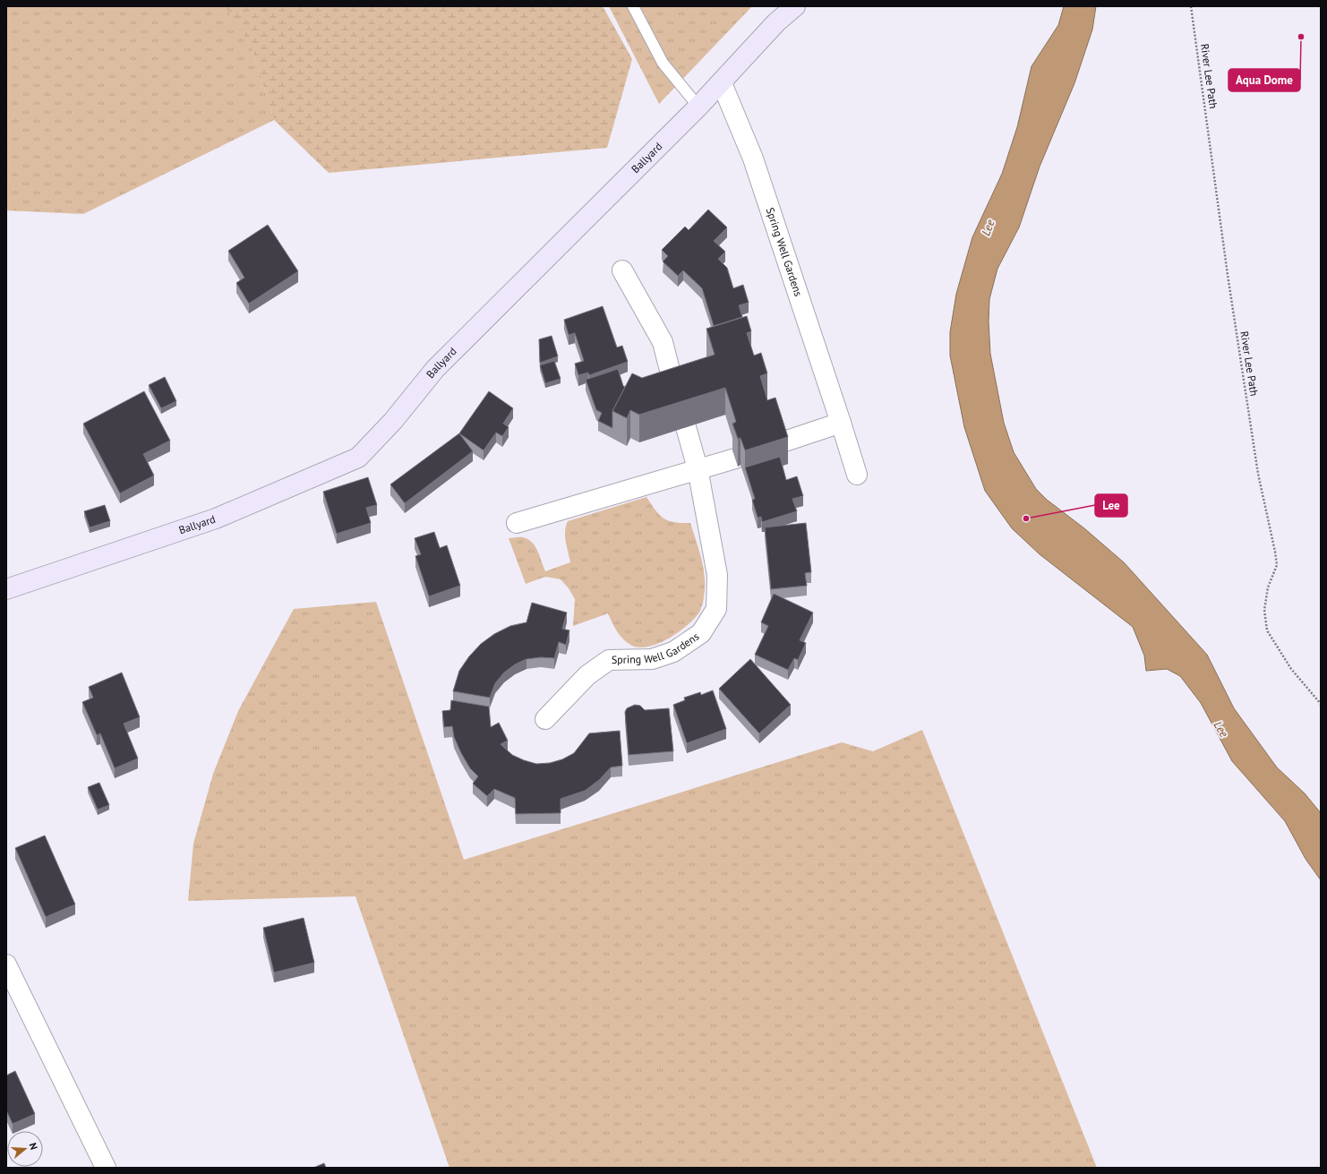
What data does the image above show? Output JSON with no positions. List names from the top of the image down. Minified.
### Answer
{"streets":{"street":["Ballyard","Spring Well Gardens"],"path":["River Lee Path"]},"crossings":[["Ballyard","Spring Well Gardens"]],"water":["Lee"],"places":["Aqua Dome","Lee"],"north":"right"}
